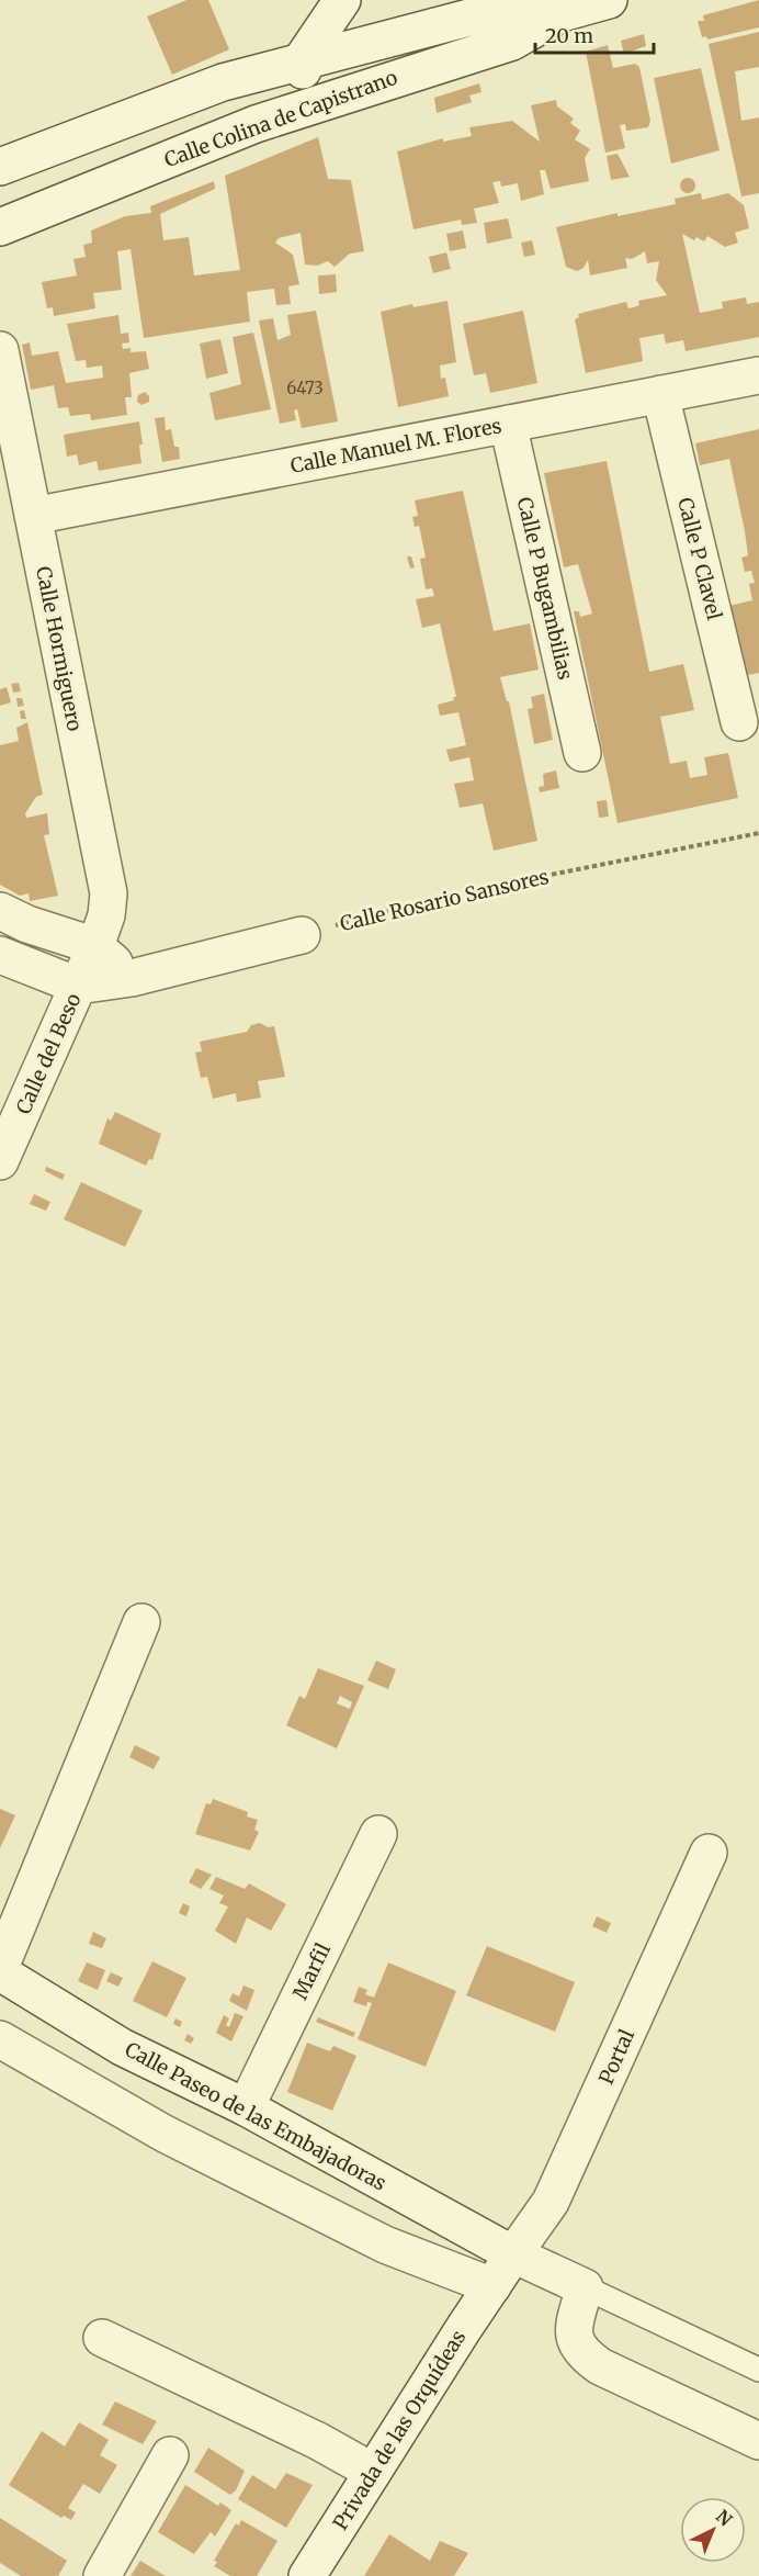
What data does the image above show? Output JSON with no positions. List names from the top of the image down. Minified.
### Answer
{"streets":{"street":["Calle Colina de Capistrano","Calle Manuel M. Flores","Calle P Clavel","Calle P Bugambilias","Calle Hormiguero","Calle del Beso","Marfil","Portal","Calle Paseo de las Embajadoras","Privada de las Orquídeas"],"path":["Calle Rosario Sansores"]},"crossings":[["Calle Manuel M. Flores","Calle P Clavel"],["Calle Manuel M. Flores","Calle P Bugambilias"],["Calle Manuel M. Flores","Calle Hormiguero"],["Calle Hormiguero","Calle del Beso"],["Marfil","Calle Paseo de las Embajadoras"],["Portal","Calle Paseo de las Embajadoras"]],"house_numbers":["6473"],"scale_bar":"20 m","north":"top right"}
